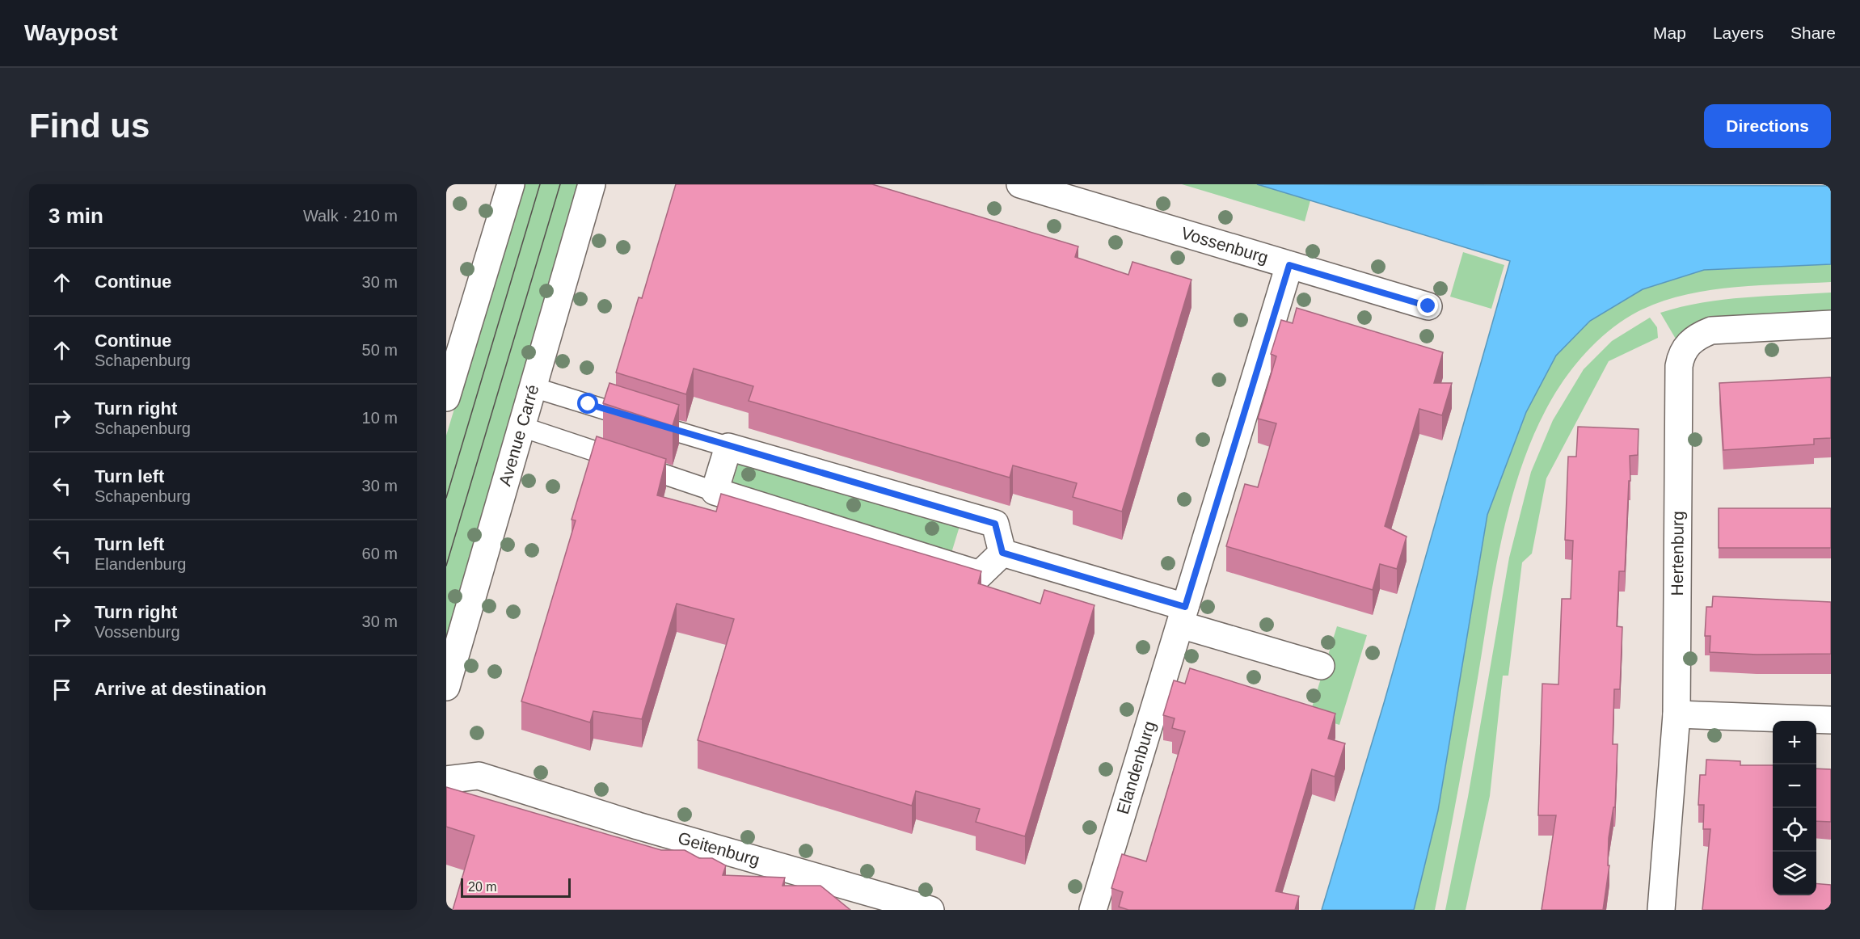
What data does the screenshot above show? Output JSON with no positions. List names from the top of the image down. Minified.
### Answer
{"streets":{"street":["Vossenburg","Avenue Carré","Hertenburg","Elandenburg","Geitenburg"]},"crossings":[["Vossenburg","Elandenburg"]],"scale_bar":"20 m","page":{"header":"Waypost","nav":["Map","Layers","Share"],"buttons":"Directions","title":"Find us","heading":["3 min","Walk · 210 m"],"list":[["Continue","30 m"],["Continue","Schapenburg","50 m"],["Turn right","Schapenburg","10 m"],["Turn left","Schapenburg","30 m"],["Turn left","Elandenburg","60 m"],["Turn right","Vossenburg","30 m"],"Arrive at destination"],"map_buttons":["+","−"],"scale":"20 m"}}
